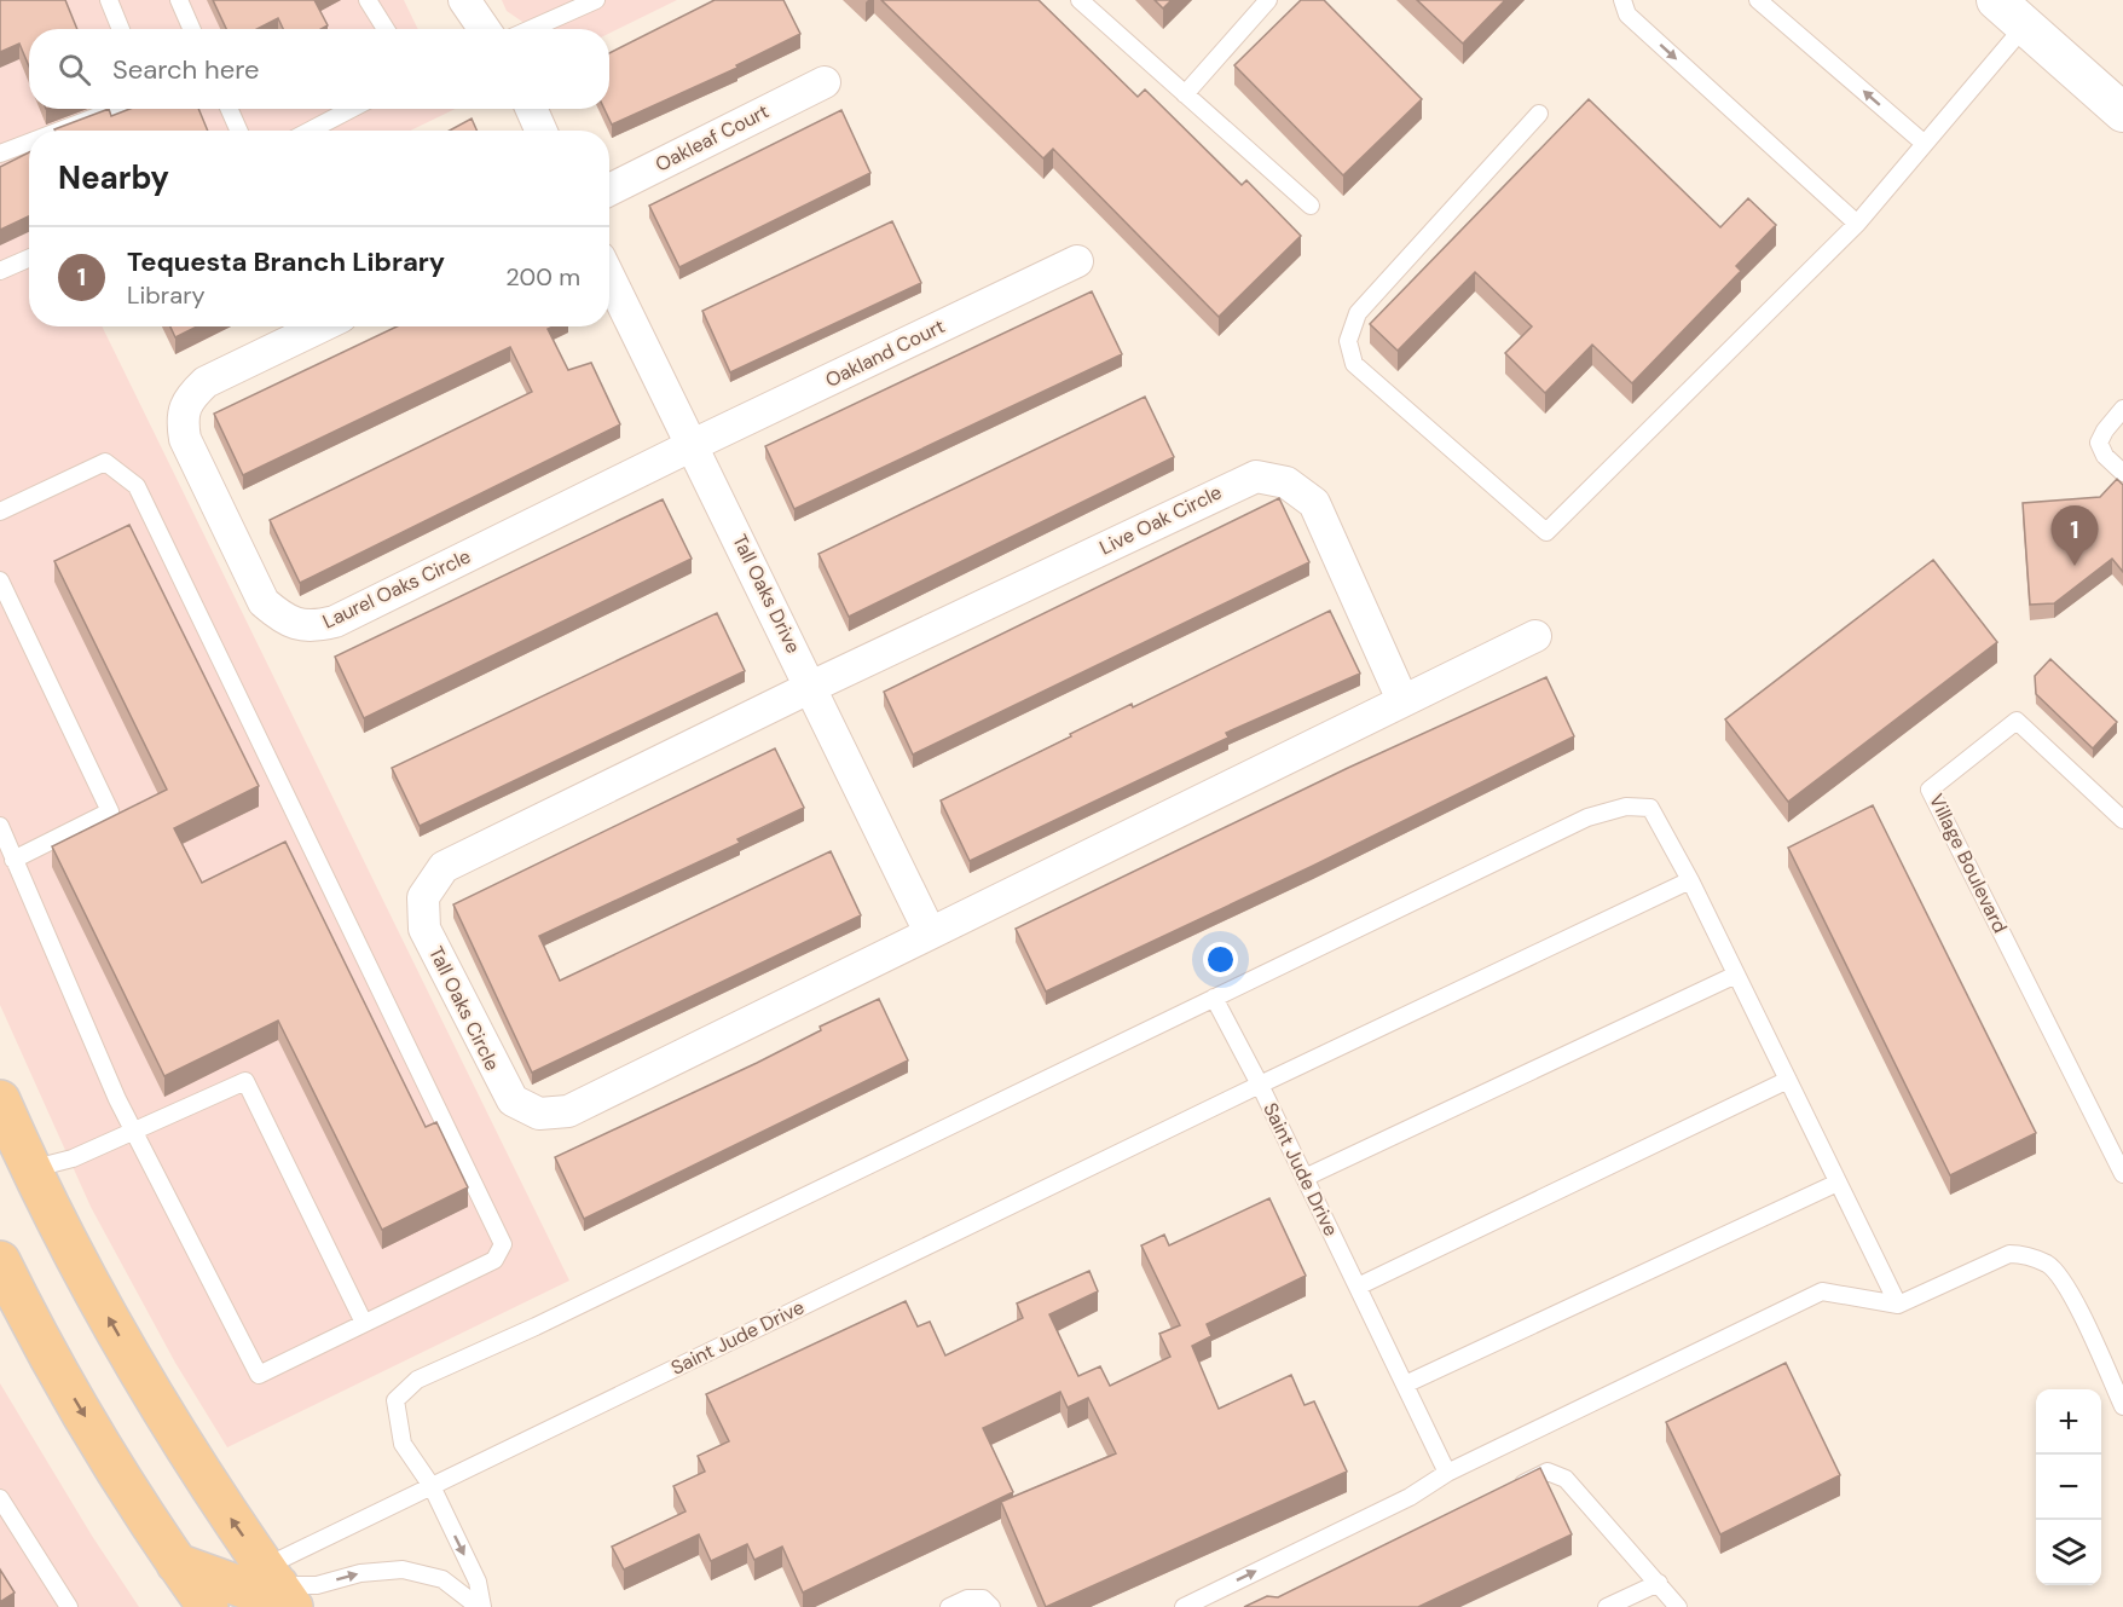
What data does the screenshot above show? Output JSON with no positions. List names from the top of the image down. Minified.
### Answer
{"streets":{"street":["Oakleaf Court","Oakland Court","Live Oak Circle","Laurel Oaks Circle","Tall Oaks Drive","Tall Oaks Circle"],"lane":["Village Boulevard","Saint Jude Drive"]},"crossings":[["Oakland Court","Laurel Oaks Circle"],["Oakland Court","Tall Oaks Drive"],["Live Oak Circle","Tall Oaks Drive"],["Live Oak Circle","Tall Oaks Circle"],["Laurel Oaks Circle","Tall Oaks Drive"],["Tall Oaks Drive","Tall Oaks Circle"]],"page":{"search":"Search here","heading":"Nearby","list":[{"mark":"1","name":"Tequesta Branch Library","note":"Library","value":"200 m"}],"pins":"1","map_buttons":["+","−"]}}
